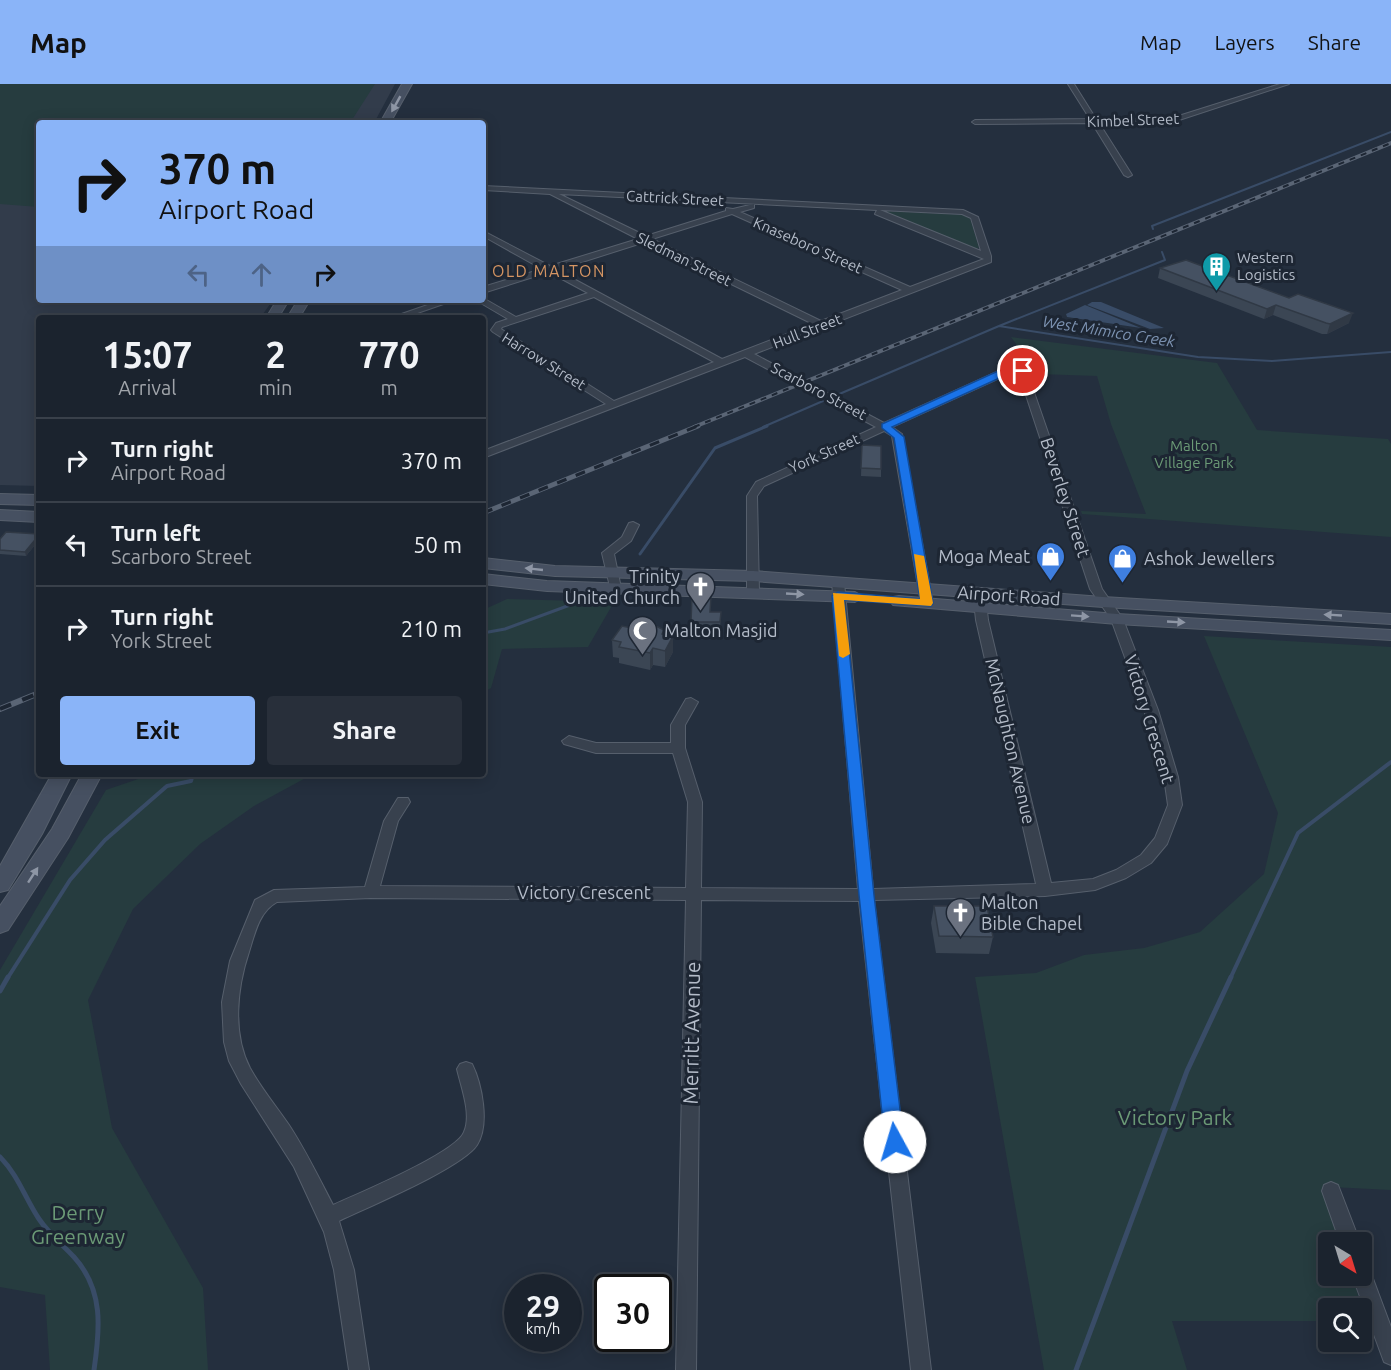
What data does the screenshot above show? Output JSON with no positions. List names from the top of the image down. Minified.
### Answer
{"streets":{"main road":["Airport Road"],"street":["Kimbel Street","Cattrick Street","Knaseboro Street","Sledman Street","Hull Street","Harrow Street","Scarboro Street","York Street","Beverley Street","Victory Crescent","McNaughton Avenue","Merritt Avenue"]},"crossings":[["Cattrick Street","Knaseboro Street"],["Cattrick Street","Sledman Street"],["Knaseboro Street","Hull Street"],["Sledman Street","Hull Street"],["Hull Street","Harrow Street"],["Hull Street","Scarboro Street"],["Scarboro Street","York Street"],["Scarboro Street","Airport Road"],["York Street","Beverley Street"],["York Street","Airport Road"],["Beverley Street","Airport Road"],["Beverley Street","Victory Crescent"],["Airport Road","Victory Crescent"],["Airport Road","McNaughton Avenue"],["Victory Crescent","McNaughton Avenue"],["Victory Crescent","Merritt Avenue"]],"districts":["OLD MALTON"],"water":["West Mimico Creek"],"parks":["Malton Village Park","Victory Park","Derry Greenway"],"places":{"building":["Western Logistics"],"shop":["Moga Meat","Ashok Jewellers"],"church":["Trinity United Church","Malton Bible Chapel"],"mosque":["Malton Masjid"]},"north":"bottom right","page":{"header":"Map","nav":["Map","Layers","Share"],"turn":["370 m","Airport Road"],"eta":["15:07","Arrival","2","min","770","m"],"list":[{"name":"Turn right","note":"Airport Road","value":"370 m"},{"name":"Turn left","note":"Scarboro Street","value":"50 m"},{"name":"Turn right","note":"York Street","value":"210 m"}],"buttons":["Exit","Share"],"speed":"29 km/h","limit":"30"}}
